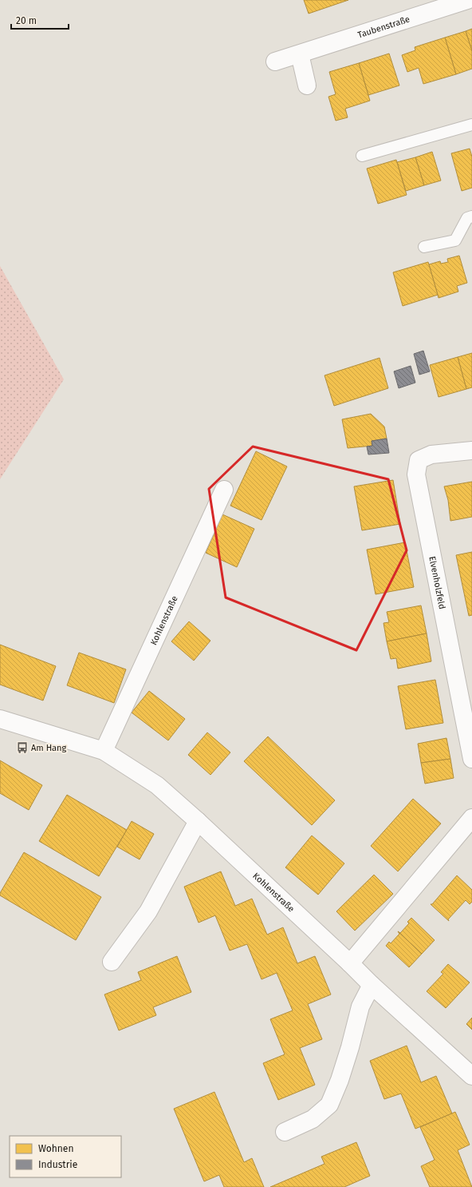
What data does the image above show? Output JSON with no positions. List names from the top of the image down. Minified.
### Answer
{"streets":{"street":["Taubenstraße","Elvenholzfeld","Kohlenstraße"]},"places":{"bus stop":["Am Hang"]},"legend":["Wohnen","Industrie"],"scale_bar":"20 m"}
